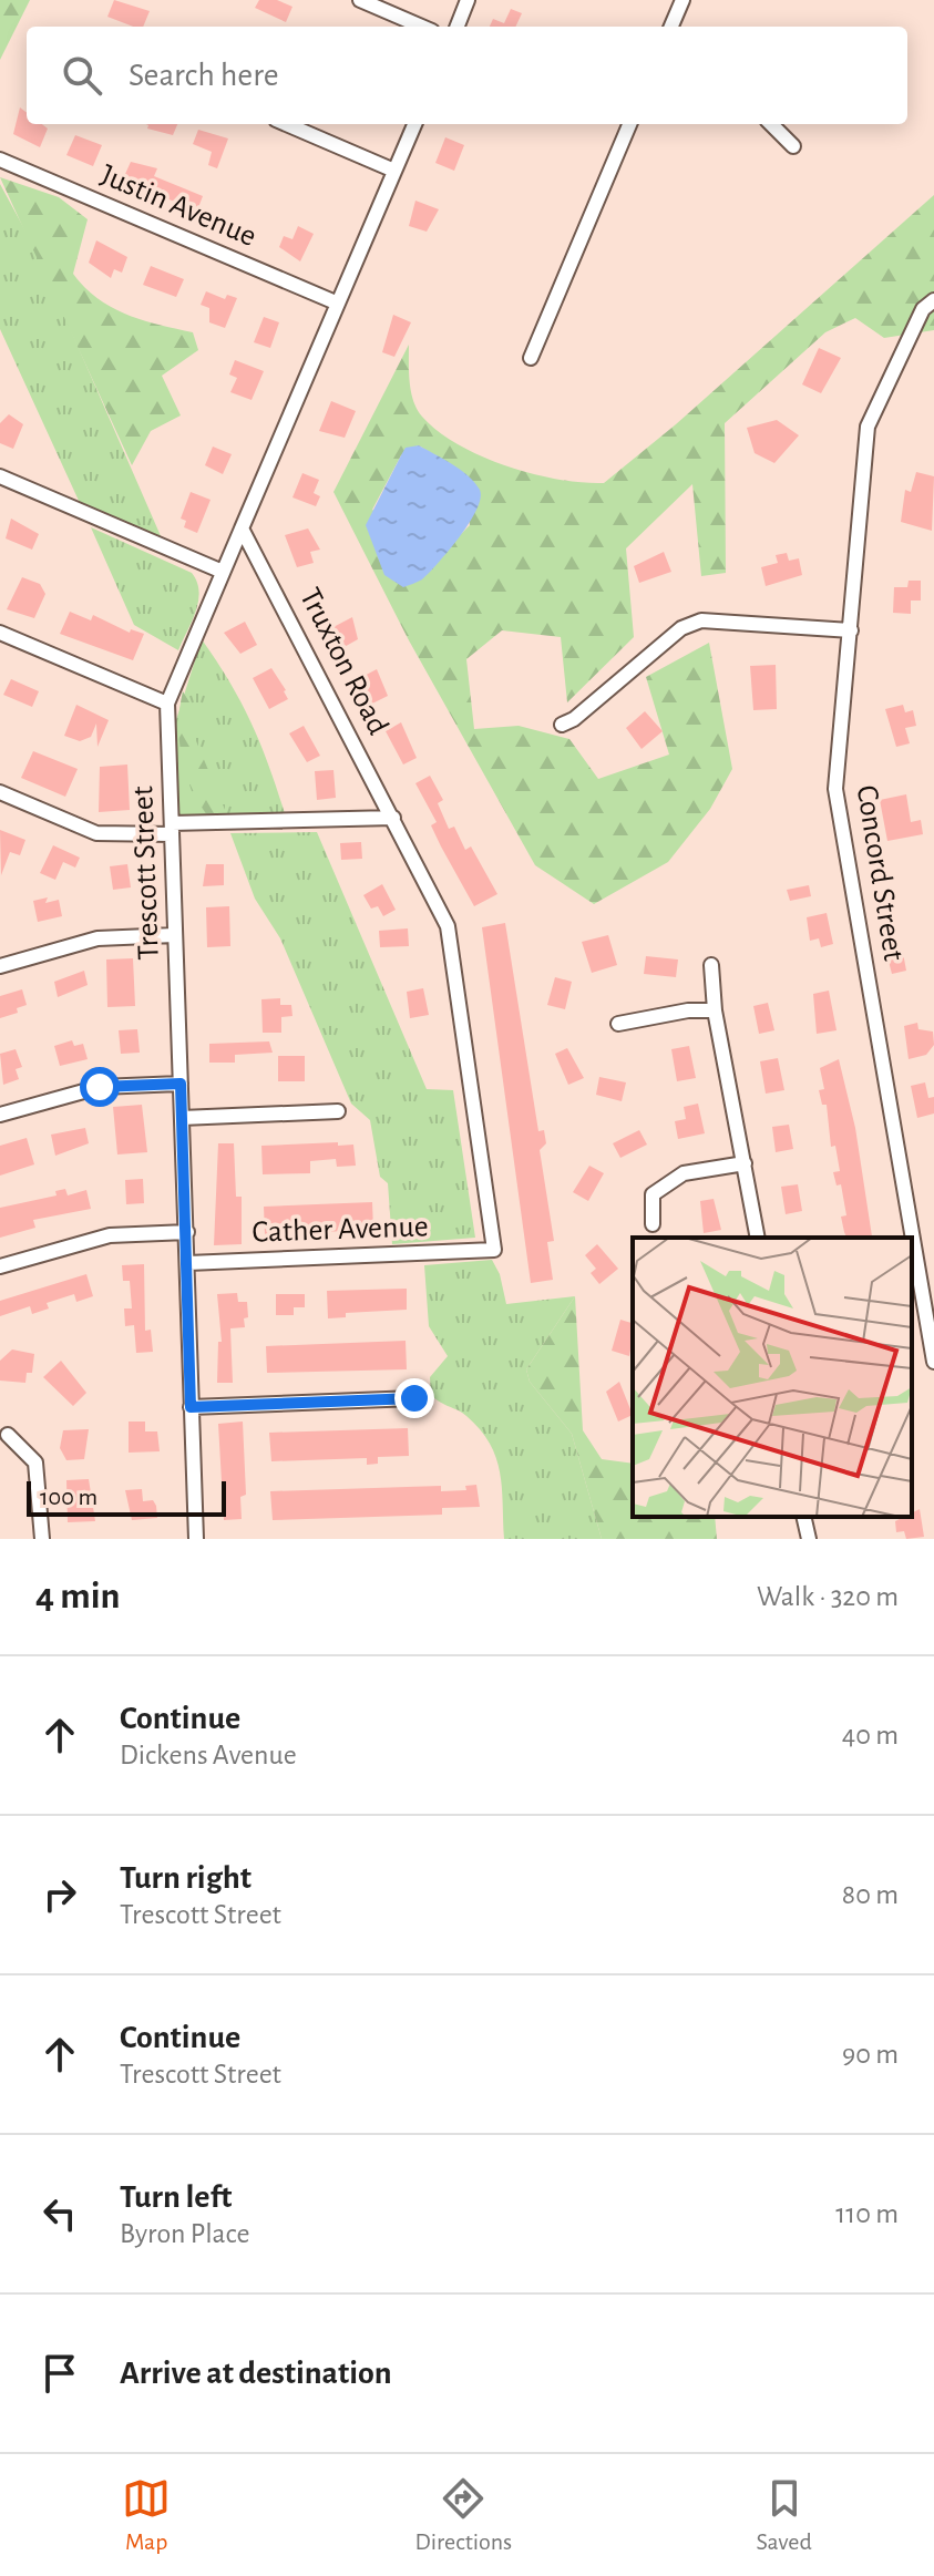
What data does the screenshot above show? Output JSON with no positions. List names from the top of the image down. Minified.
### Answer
{"streets":{"street":["Justin Avenue","Truxton Road","Trescott Street","Concord Street","Cather Avenue"]},"crossings":[["Truxton Road","Trescott Street"],["Truxton Road","Cather Avenue"],["Trescott Street","Cather Avenue"]],"scale_bar":"100 m","page":{"search":"Search here","scale":"100 m","heading":["4 min","Walk · 320 m"],"list":[["Continue","Dickens Avenue","40 m"],["Turn right","Trescott Street","80 m"],["Continue","Trescott Street","90 m"],["Turn left","Byron Place","110 m"],"Arrive at destination"],"nav":["Map","Directions","Saved"]}}
